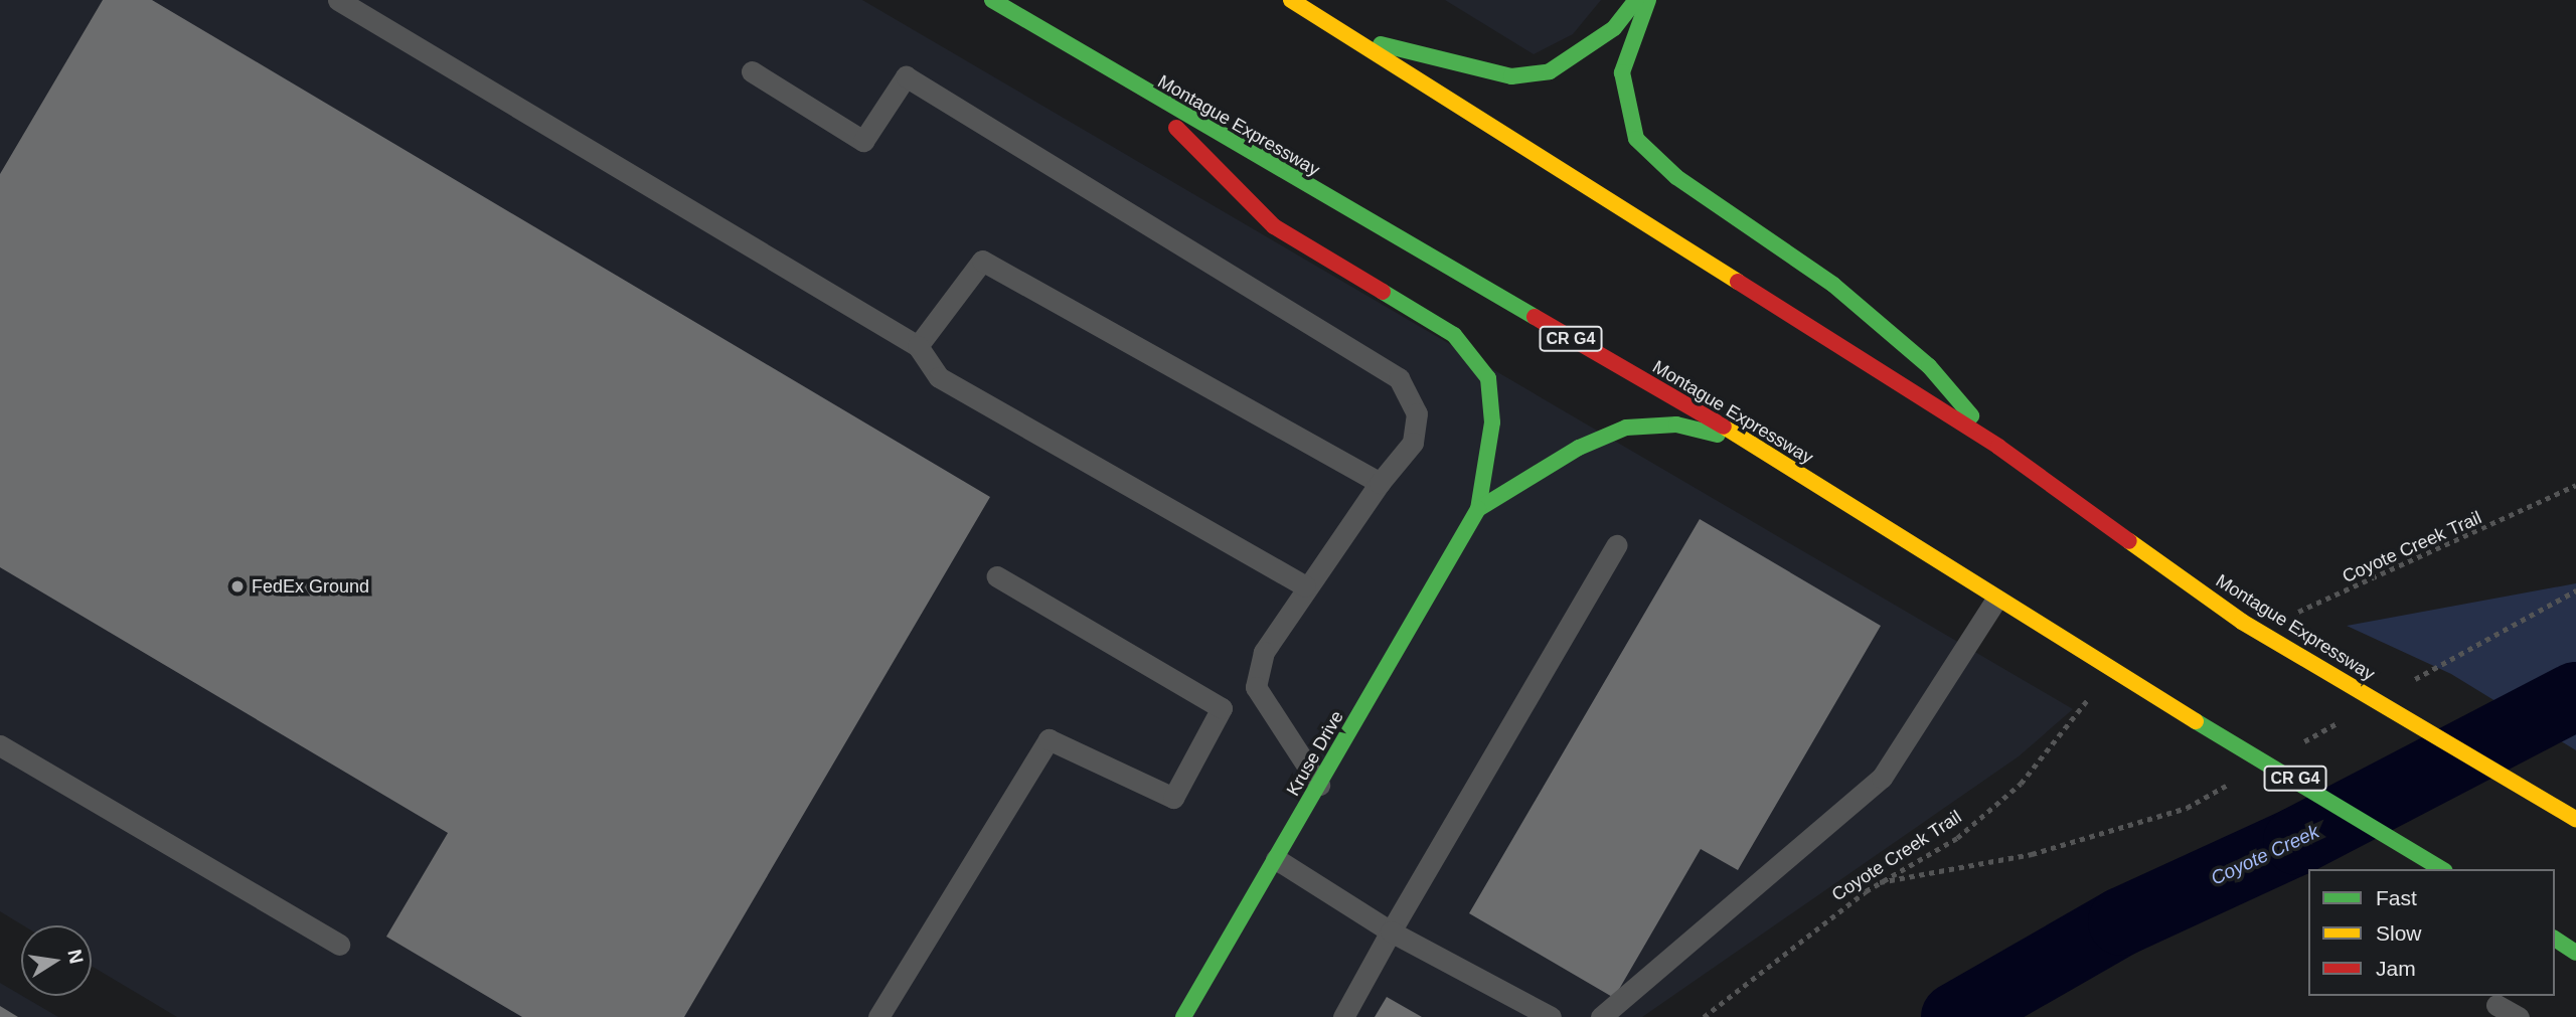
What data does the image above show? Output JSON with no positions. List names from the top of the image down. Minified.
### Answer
{"streets":{"main road":["Montague Expressway","CR G4","Kruse Drive"],"path":["Coyote Creek Trail"]},"crossings":[["Montague Expressway","Coyote Creek Trail"]],"water":["Coyote Creek"],"places":["FedEx Ground"],"legend":["Fast","Slow","Jam"],"north":"right"}
